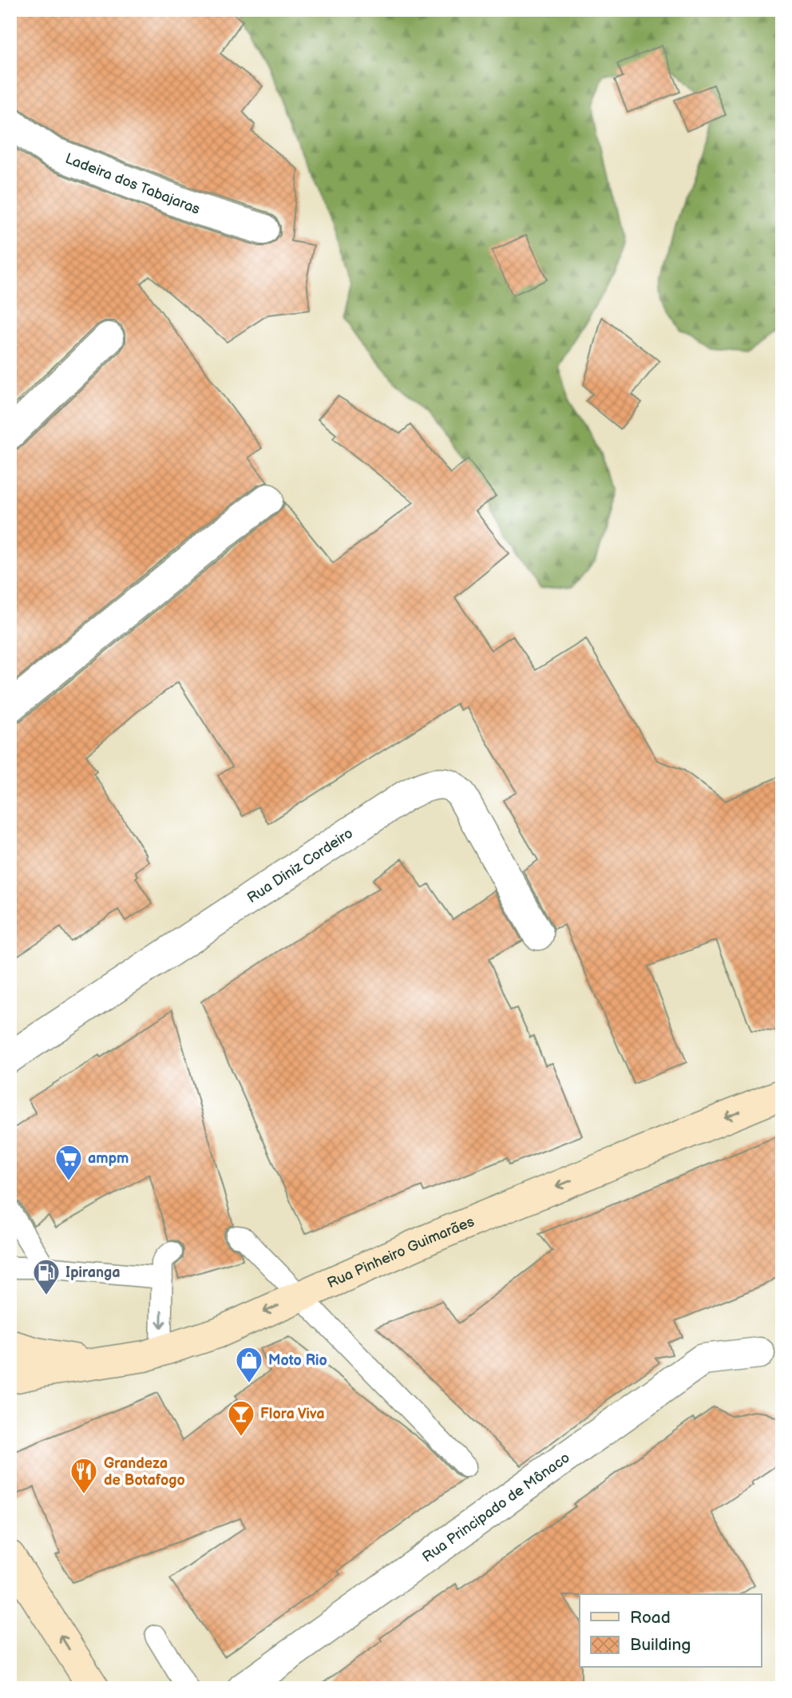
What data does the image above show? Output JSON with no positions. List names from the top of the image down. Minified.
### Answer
{"streets":{"main road":["Rua Pinheiro Guimarães"],"street":["Ladeira dos Tabajaras","Rua Diniz Cordeiro","Rua Principado de Mônaco"]},"one_way":["Rua Pinheiro Guimarães"],"places":{"supermarket":["ampm"],"fuel station":["Ipiranga"],"shop":["Moto Rio"],"bar":["Flora Viva"],"restaurant":["Grandeza de Botafogo"]},"legend":["Road","Building"]}
